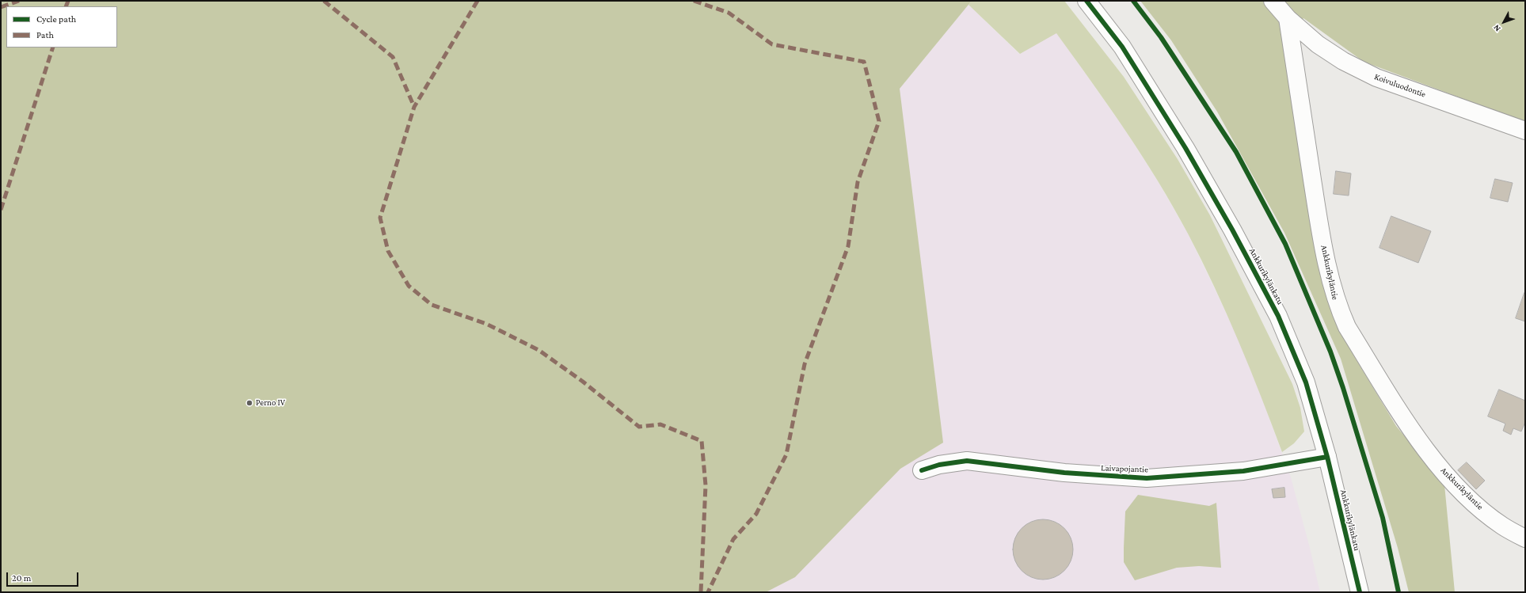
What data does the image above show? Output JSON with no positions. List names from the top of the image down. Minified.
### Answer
{"streets":{"street":["Koivuluodontie","Ankkurikyläntie","Ankkurikylänkatu","Laivapojantie"]},"crossings":[["Koivuluodontie","Ankkurikyläntie"],["Ankkurikylänkatu","Laivapojantie"]],"places":["Perno IV"],"legend":["Cycle path","Path"],"scale_bar":"20 m","north":"bottom left"}
